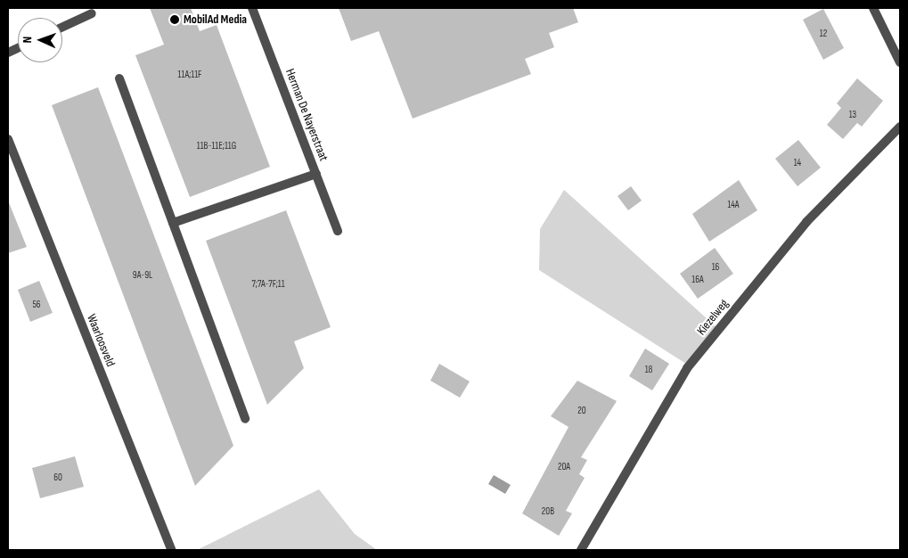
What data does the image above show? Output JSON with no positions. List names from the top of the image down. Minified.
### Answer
{"streets":{"street":["Herman De Nayerstraat","Kiezelweg","Waarloosveld"]},"places":["MobilAd Media"],"house_numbers":["12","11A;11F","13","11B-11E;11G","14","14A","16","9A-9L","16A","7;7A-7F;11","56","18","20","20A","60","20B"],"north":"left"}
